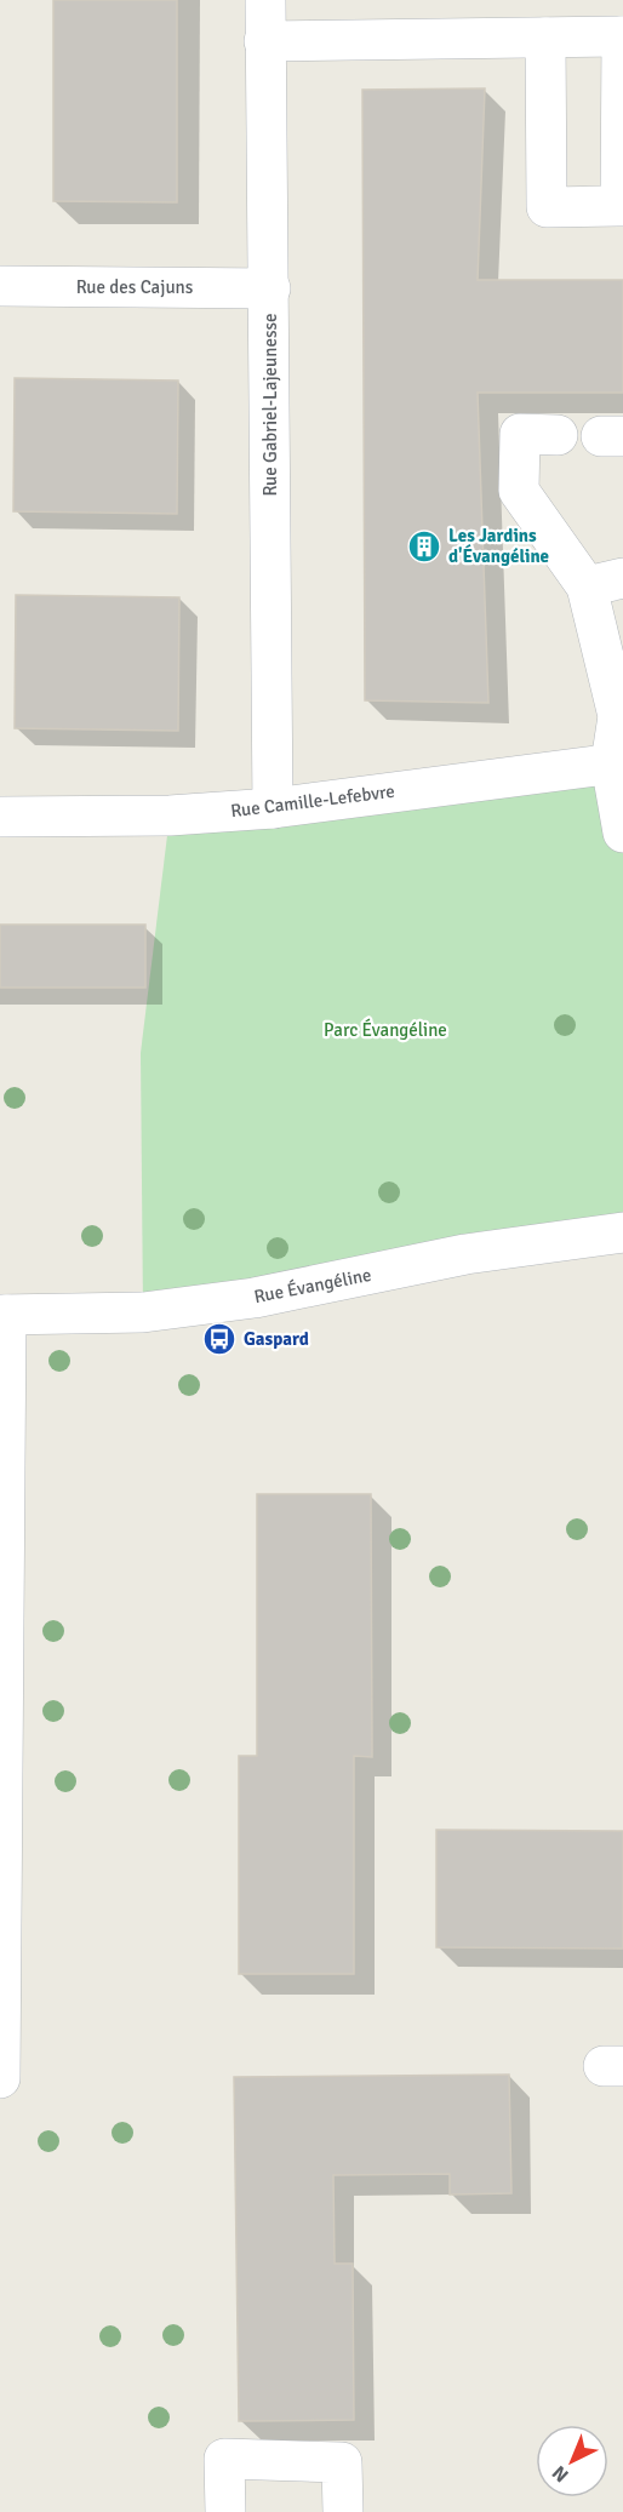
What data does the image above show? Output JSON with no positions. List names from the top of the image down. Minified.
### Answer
{"streets":{"street":["Rue des Cajuns","Rue Gabriel-Lajeunesse","Rue Camille-Lefebvre","Rue Évangéline"]},"crossings":[["Rue des Cajuns","Rue Gabriel-Lajeunesse"],["Rue Gabriel-Lajeunesse","Rue Camille-Lefebvre"]],"parks":["Parc Évangéline"],"places":{"building":["Les Jardins d'Évangéline"],"bus stop":["Gaspard"]},"north":"bottom left"}
